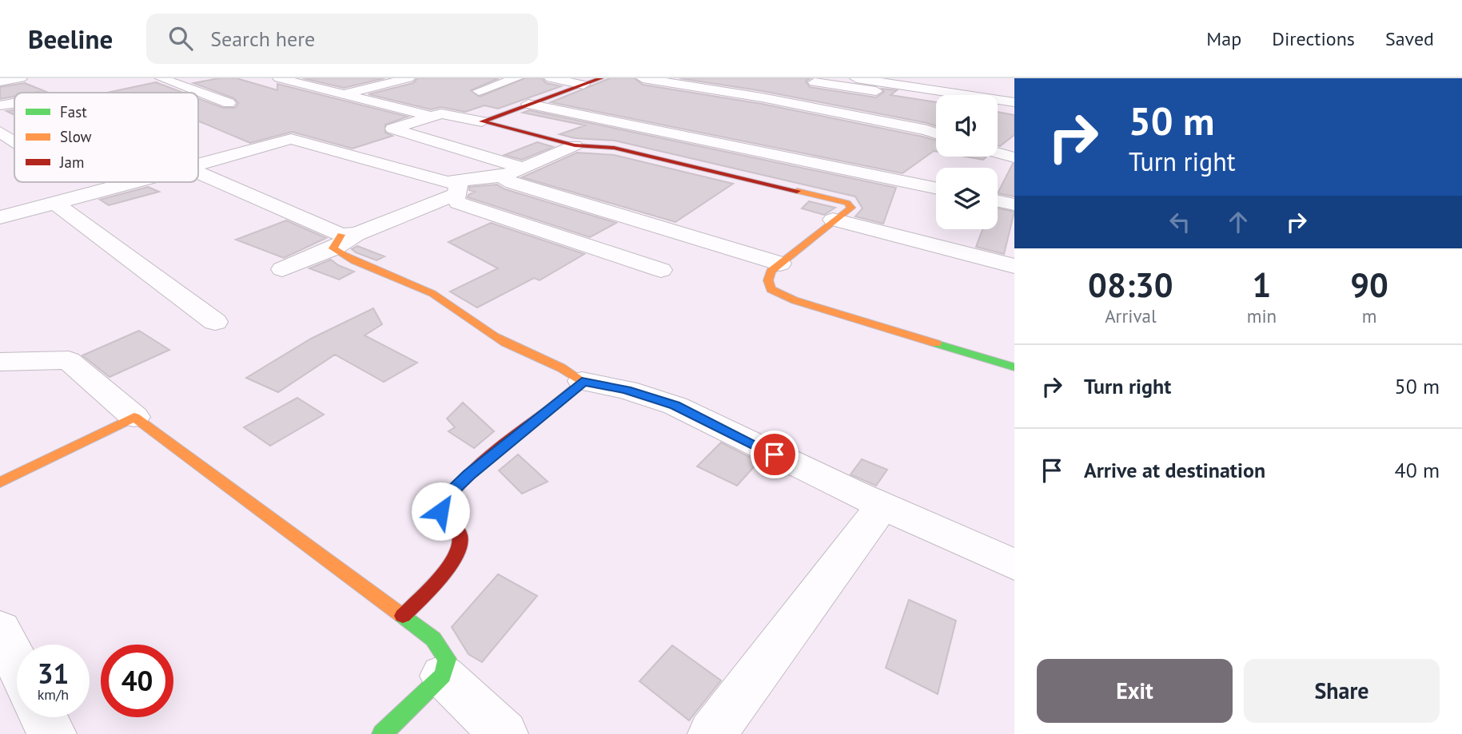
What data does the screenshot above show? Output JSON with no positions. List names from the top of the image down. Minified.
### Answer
{"legend":["Fast","Slow","Jam"],"page":{"header":"Beeline","search":"Search here","nav":["Map","Directions","Saved"],"turn":["50 m","Turn right"],"eta":["08:30","Arrival","1","min","90","m"],"list":[{"name":"Turn right","value":"50 m"},{"name":"Arrive at destination","value":"40 m"}],"speed":"31 km/h","limit":"40","buttons":["Exit","Share"]}}
